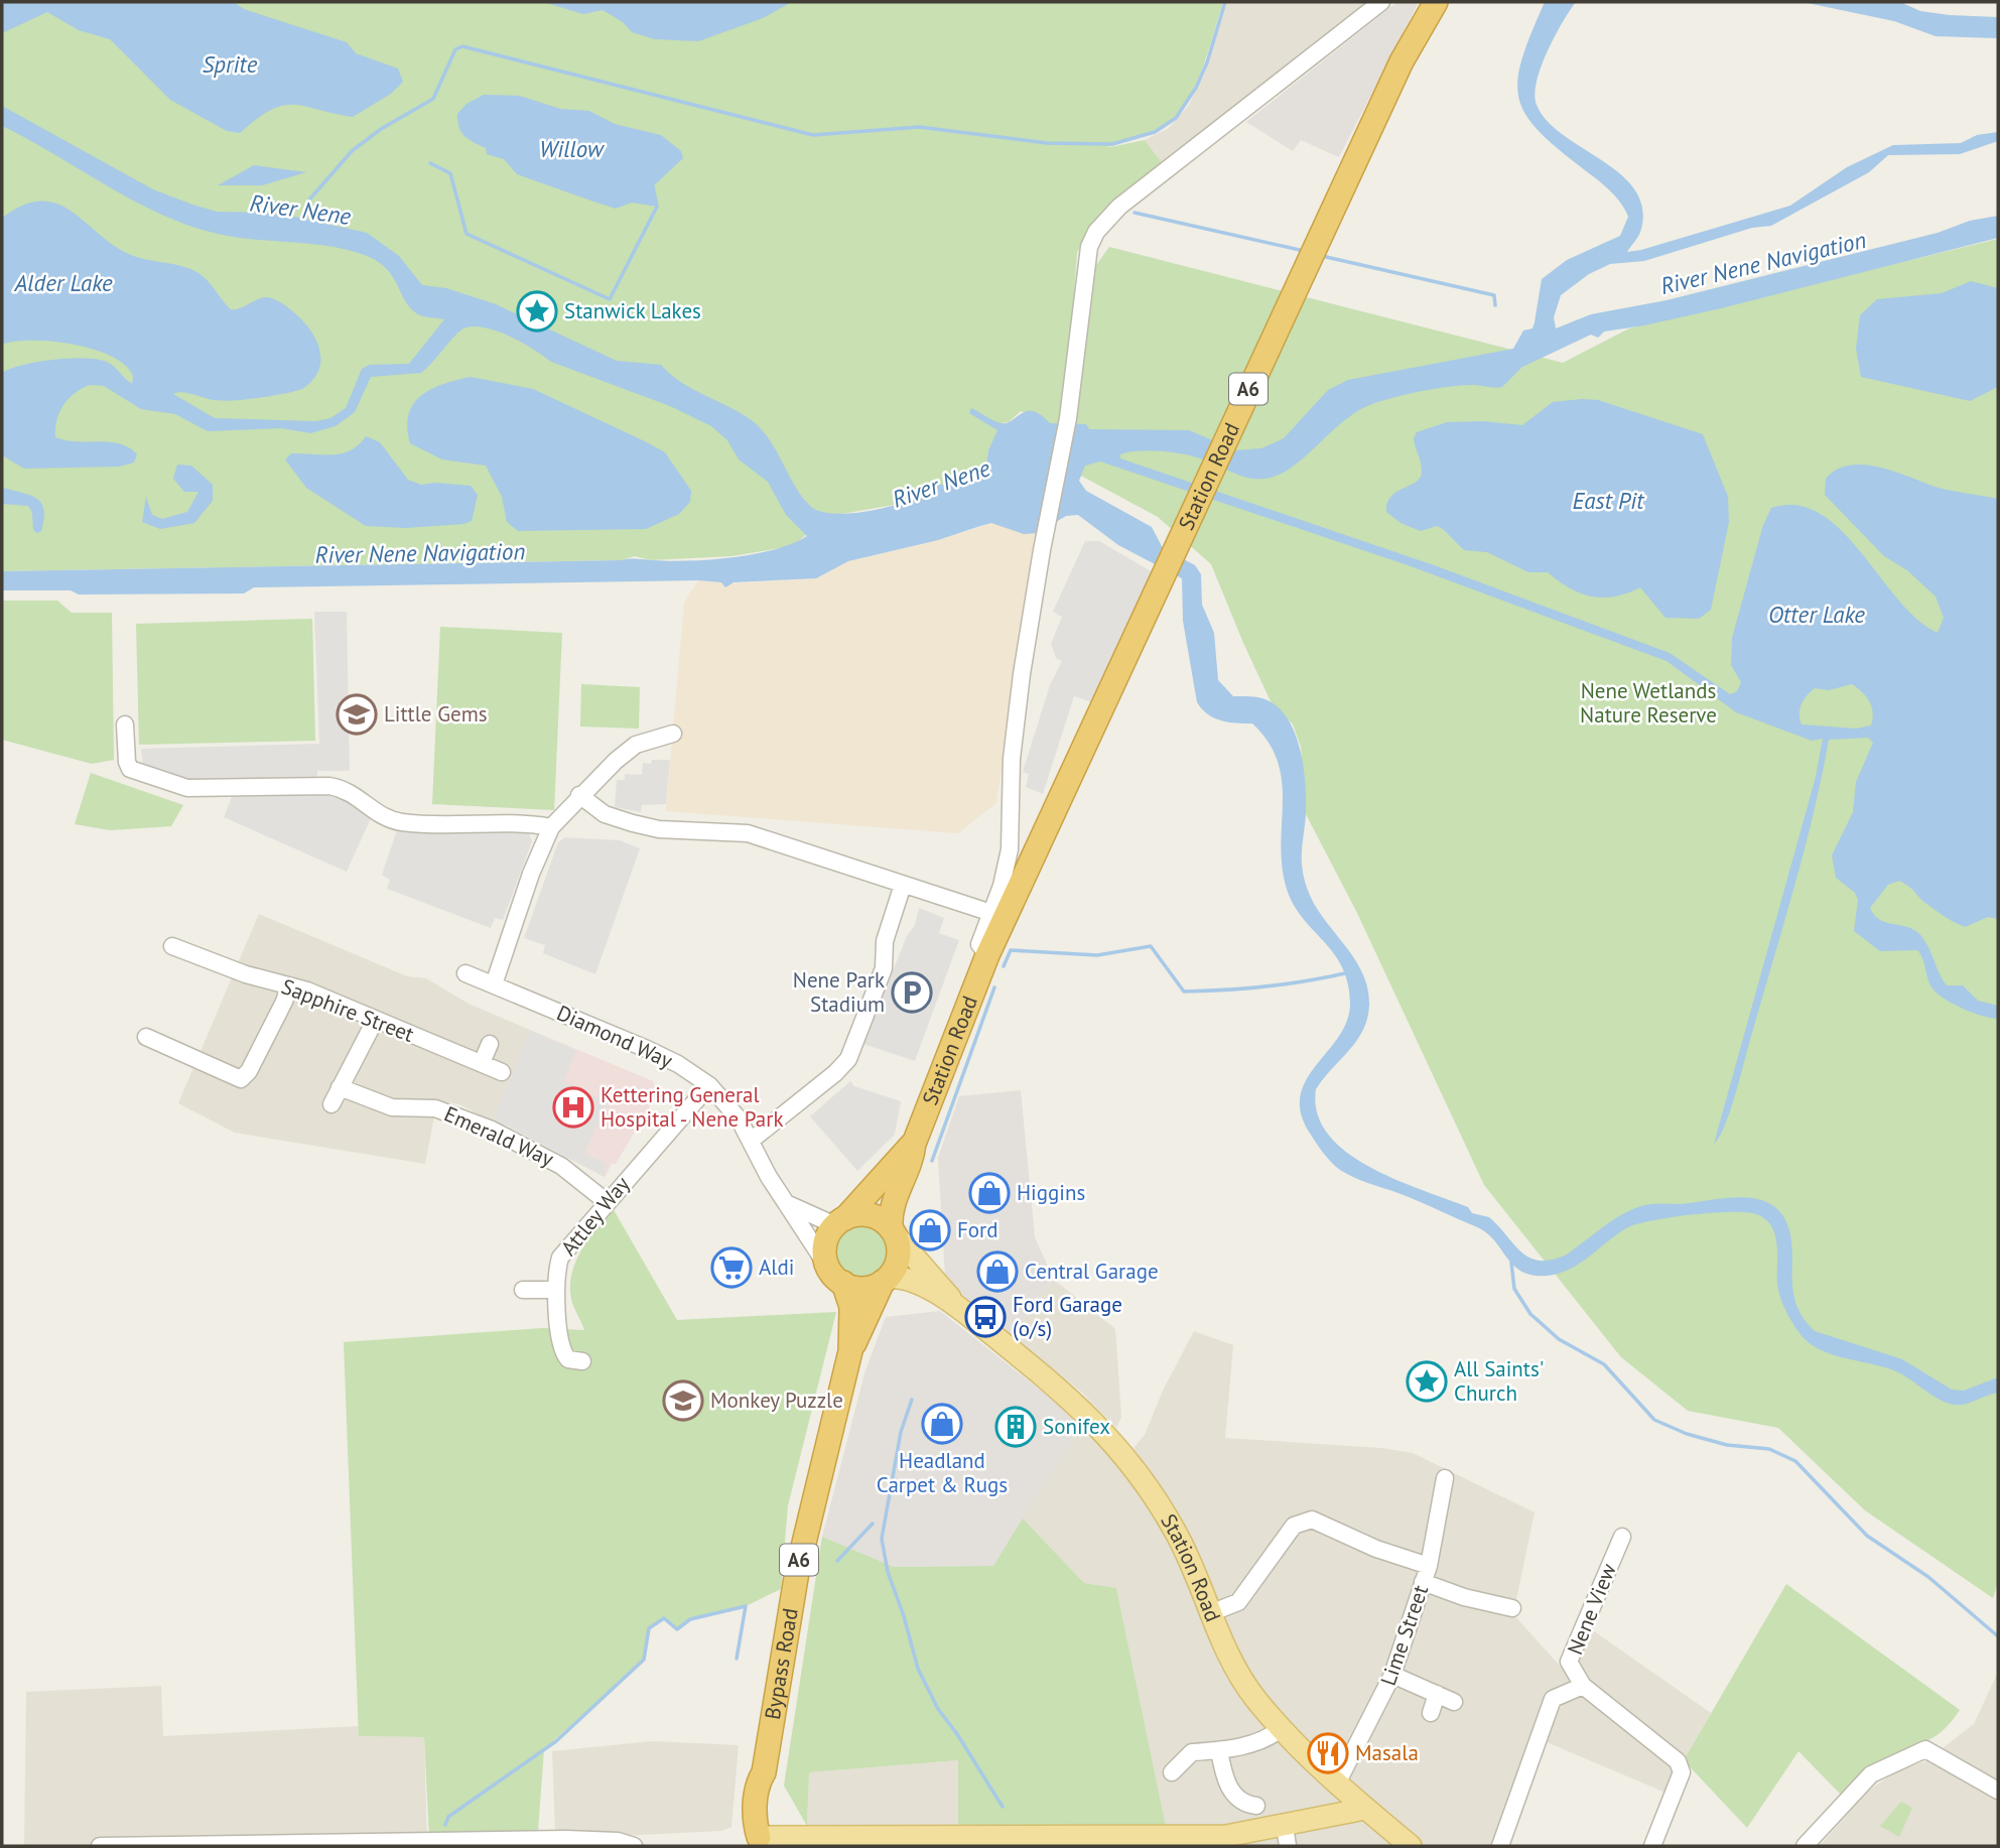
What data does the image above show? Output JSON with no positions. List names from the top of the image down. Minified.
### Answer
{"streets":{"highway":["A6","Station Road","Bypass Road"],"street":["Sapphire Street","Diamond Way","Emerald Way","Attley Way","Nene View","Lime Street"]},"crossings":[["Station Road","Diamond Way"],["Station Road","Lime Street"],["Station Road","Bypass Road"],["Diamond Way","Attley Way"],["Diamond Way","Bypass Road"],["Emerald Way","Attley Way"]],"water":["Sprite","Willow","River Nene","River Nene Navigation","Alder Lake","East Pit","Otter Lake"],"parks":["Nene Wetlands Nature Reserve"],"places":{"place":["Stanwick Lakes","All Saints' Church"],"school or university":["Little Gems","Monkey Puzzle"],"parking":["Nene Park Stadium"],"hospital":["Kettering General Hospital - Nene Park"],"shop":["Higgins","Ford","Central Garage","Headland Carpet & Rugs"],"supermarket":["Aldi"],"bus stop":["Ford Garage (o/s)"],"building":["Sonifex"],"restaurant":["Masala"]}}
